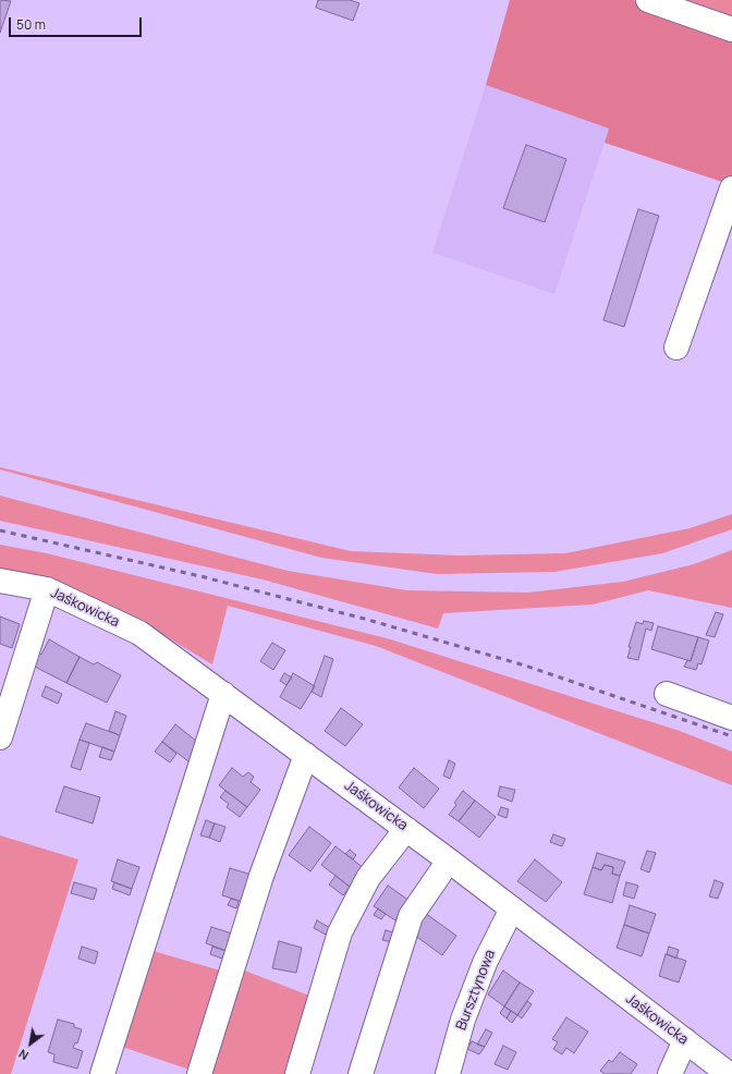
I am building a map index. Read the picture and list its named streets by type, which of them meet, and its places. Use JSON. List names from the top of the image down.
{
  "streets": {
    "street": ["Jaśkowicka", "Bursztynowa"]
  },
  "crossings": [
    ["Jaśkowicka", "Bursztynowa"]
  ],
  "scale_bar": "50 m",
  "north": "bottom left"
}
